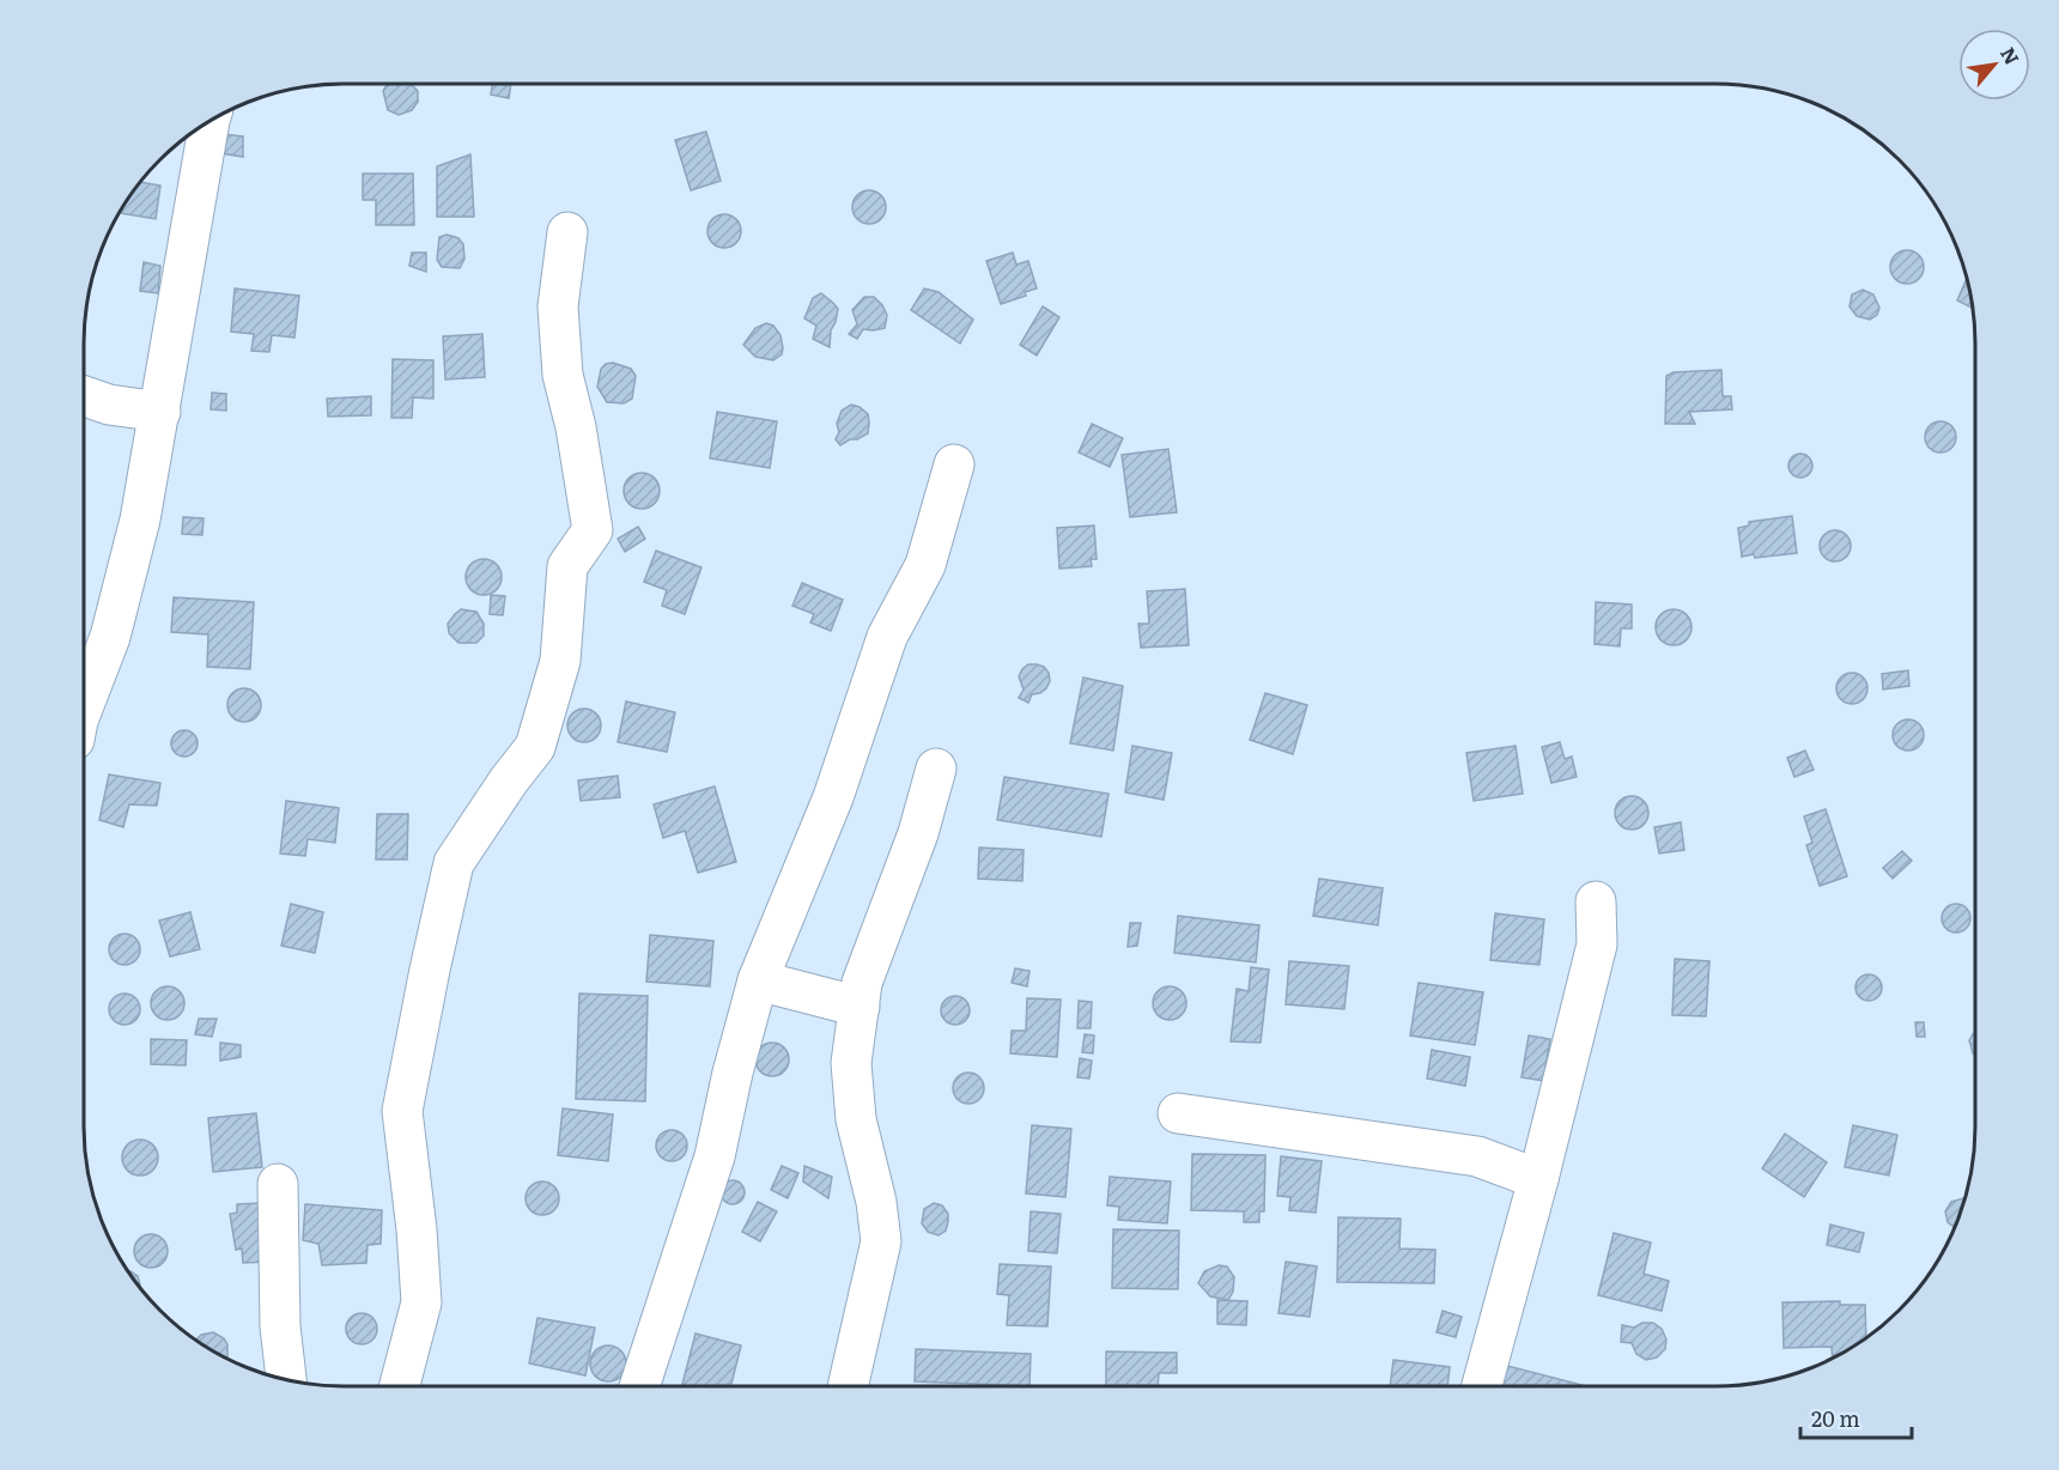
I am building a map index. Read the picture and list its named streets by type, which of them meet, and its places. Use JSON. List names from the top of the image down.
{
  "scale_bar": "20 m",
  "north": "top right"
}
